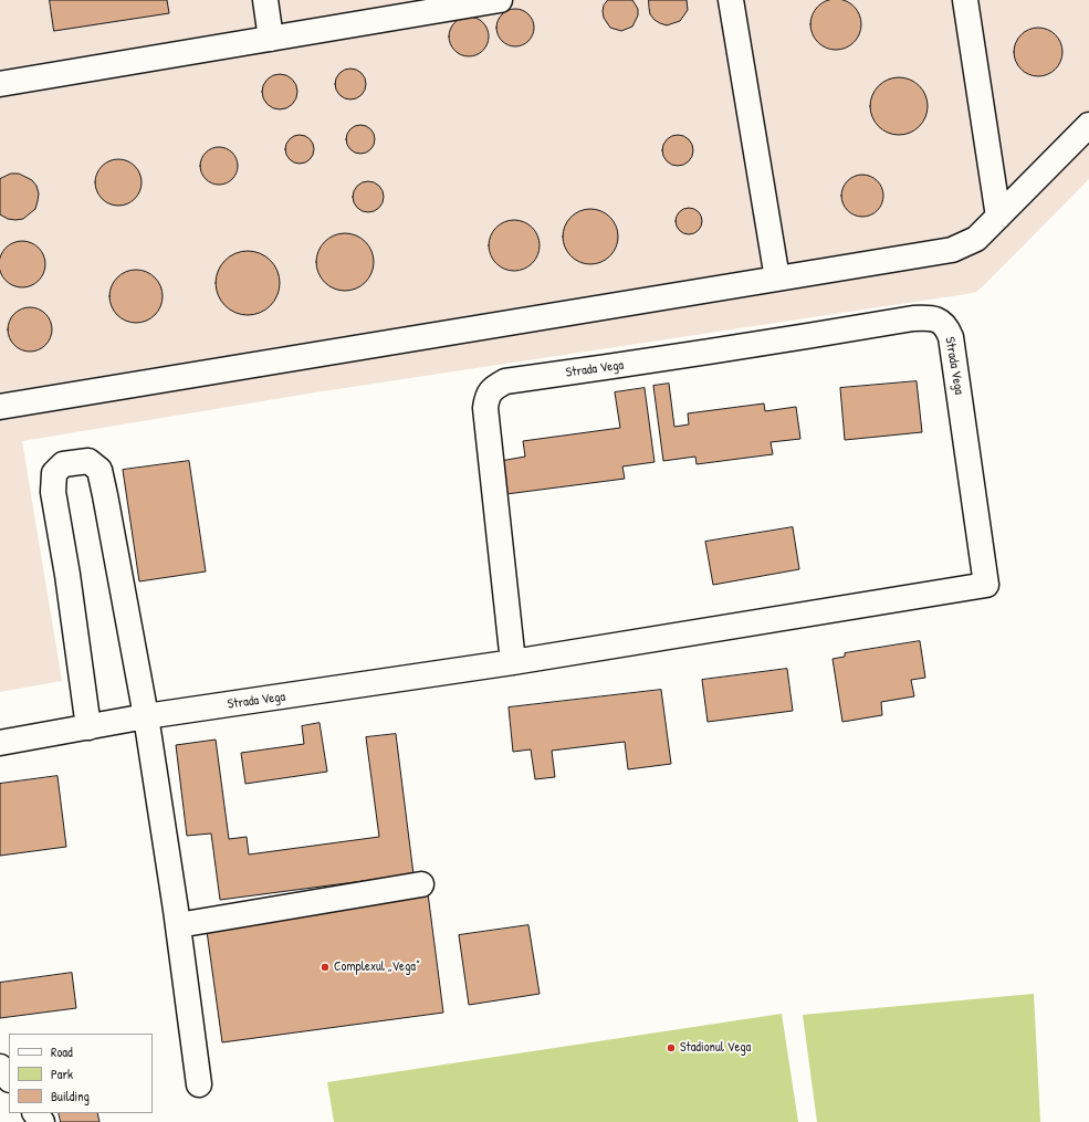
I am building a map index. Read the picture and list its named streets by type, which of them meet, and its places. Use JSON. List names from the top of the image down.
{
  "streets": {
    "street": ["Strada Vega"]
  },
  "places": ["Complexul „Vega”", "Stadionul Vega"],
  "legend": ["Road", "Park", "Building"]
}
